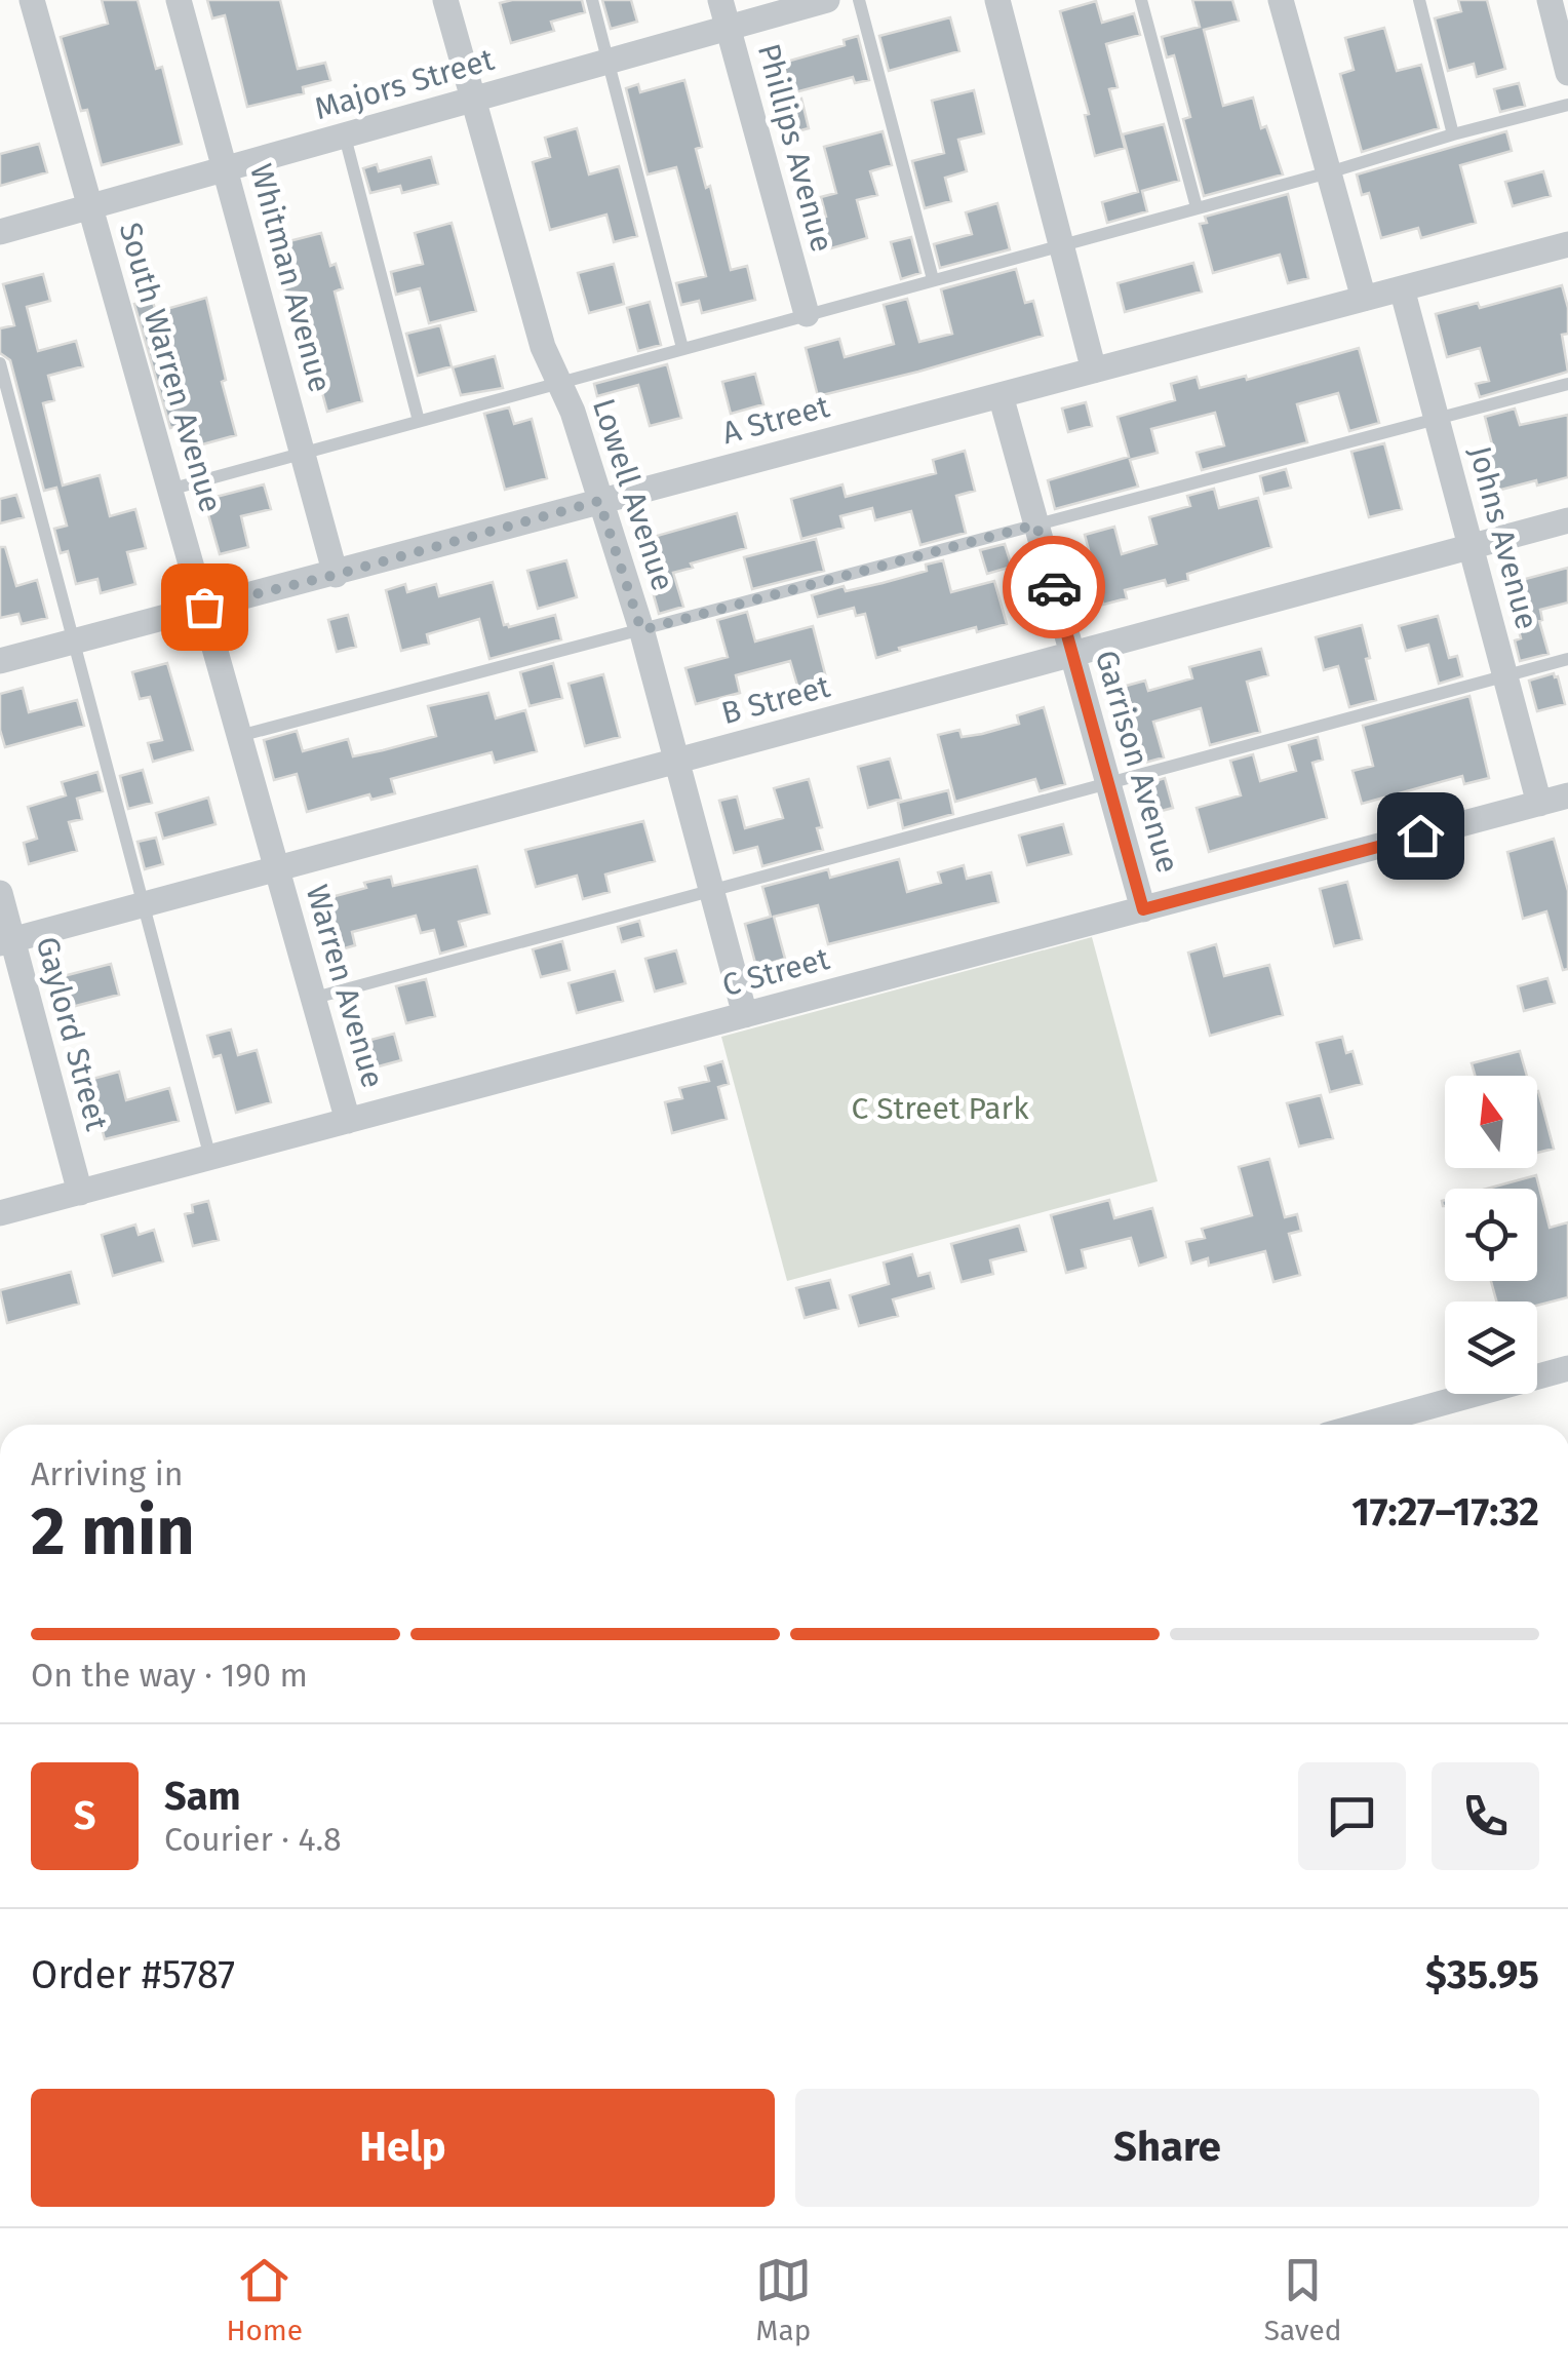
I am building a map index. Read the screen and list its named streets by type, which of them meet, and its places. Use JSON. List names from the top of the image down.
{
  "streets": {
    "street": [
      "Majors Street",
      "Phillips Avenue",
      "Whitman Avenue",
      "South Warren Avenue",
      "A Street",
      "Lowell Avenue",
      "Johns Avenue",
      "B Street",
      "Garrison Avenue",
      "C Street",
      "Warren Avenue",
      "Gaylord Street"
    ]
  },
  "crossings": [
    ["Majors Street", "Phillips Avenue"],
    ["Majors Street", "Whitman Avenue"],
    ["Majors Street", "South Warren Avenue"],
    ["Majors Street", "Lowell Avenue"],
    ["Whitman Avenue", "A Street"],
    ["South Warren Avenue", "A Street"],
    ["South Warren Avenue", "B Street"],
    ["South Warren Avenue", "Warren Avenue"],
    ["A Street", "Lowell Avenue"],
    ["A Street", "Johns Avenue"],
    ["A Street", "Garrison Avenue"],
    ["Lowell Avenue", "B Street"],
    ["Lowell Avenue", "C Street"],
    ["Johns Avenue", "B Street"],
    ["Johns Avenue", "C Street"],
    ["B Street", "Garrison Avenue"],
    ["B Street", "Warren Avenue"],
    ["B Street", "Gaylord Street"],
    ["Garrison Avenue", "C Street"],
    ["C Street", "Warren Avenue"],
    ["C Street", "Gaylord Street"]
  ],
  "parks": ["C Street Park"],
  "north": "top",
  "page": {
    "heading": ["2 min", "Arriving in", "17:27–17:32"],
    "panel": [
      "Sam",
      "Courier · 4.8",
      "Order #5787",
      "$35.95"
    ],
    "bar": "On the way · 190 m",
    "round": "S",
    "buttons": ["Help", "Share"],
    "tabs": ["Home", "Map", "Saved"]
  }
}
